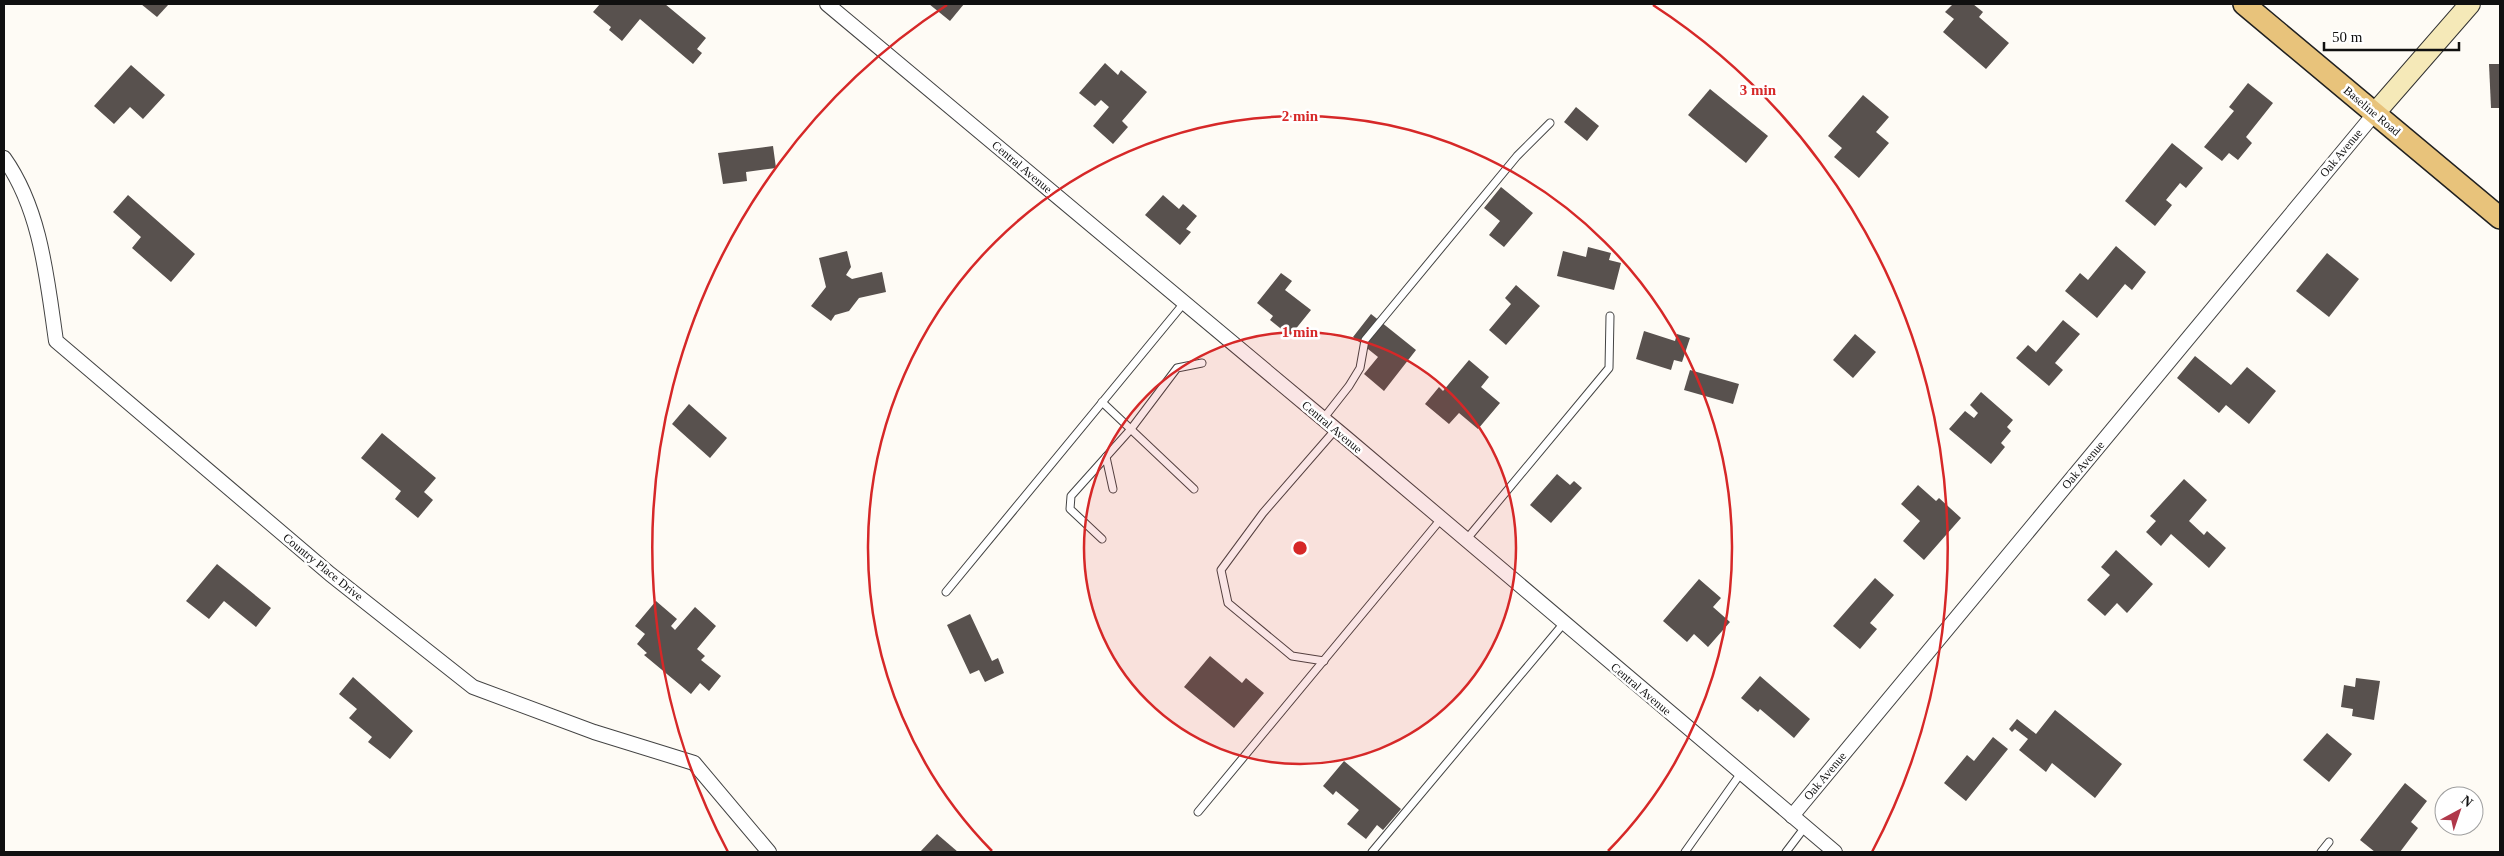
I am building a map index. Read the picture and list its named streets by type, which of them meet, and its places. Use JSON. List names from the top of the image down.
{
  "streets": {
    "main road": ["Baseline Road"],
    "street": ["Oak Avenue", "Central Avenue", "Country Place Drive"]
  },
  "crossings": [
    ["Baseline Road", "Oak Avenue"],
    ["Oak Avenue", "Central Avenue"]
  ],
  "scale_bar": "50 m",
  "north": "top right",
  "rings": ["3 min", "2 min", "1 min"]
}
